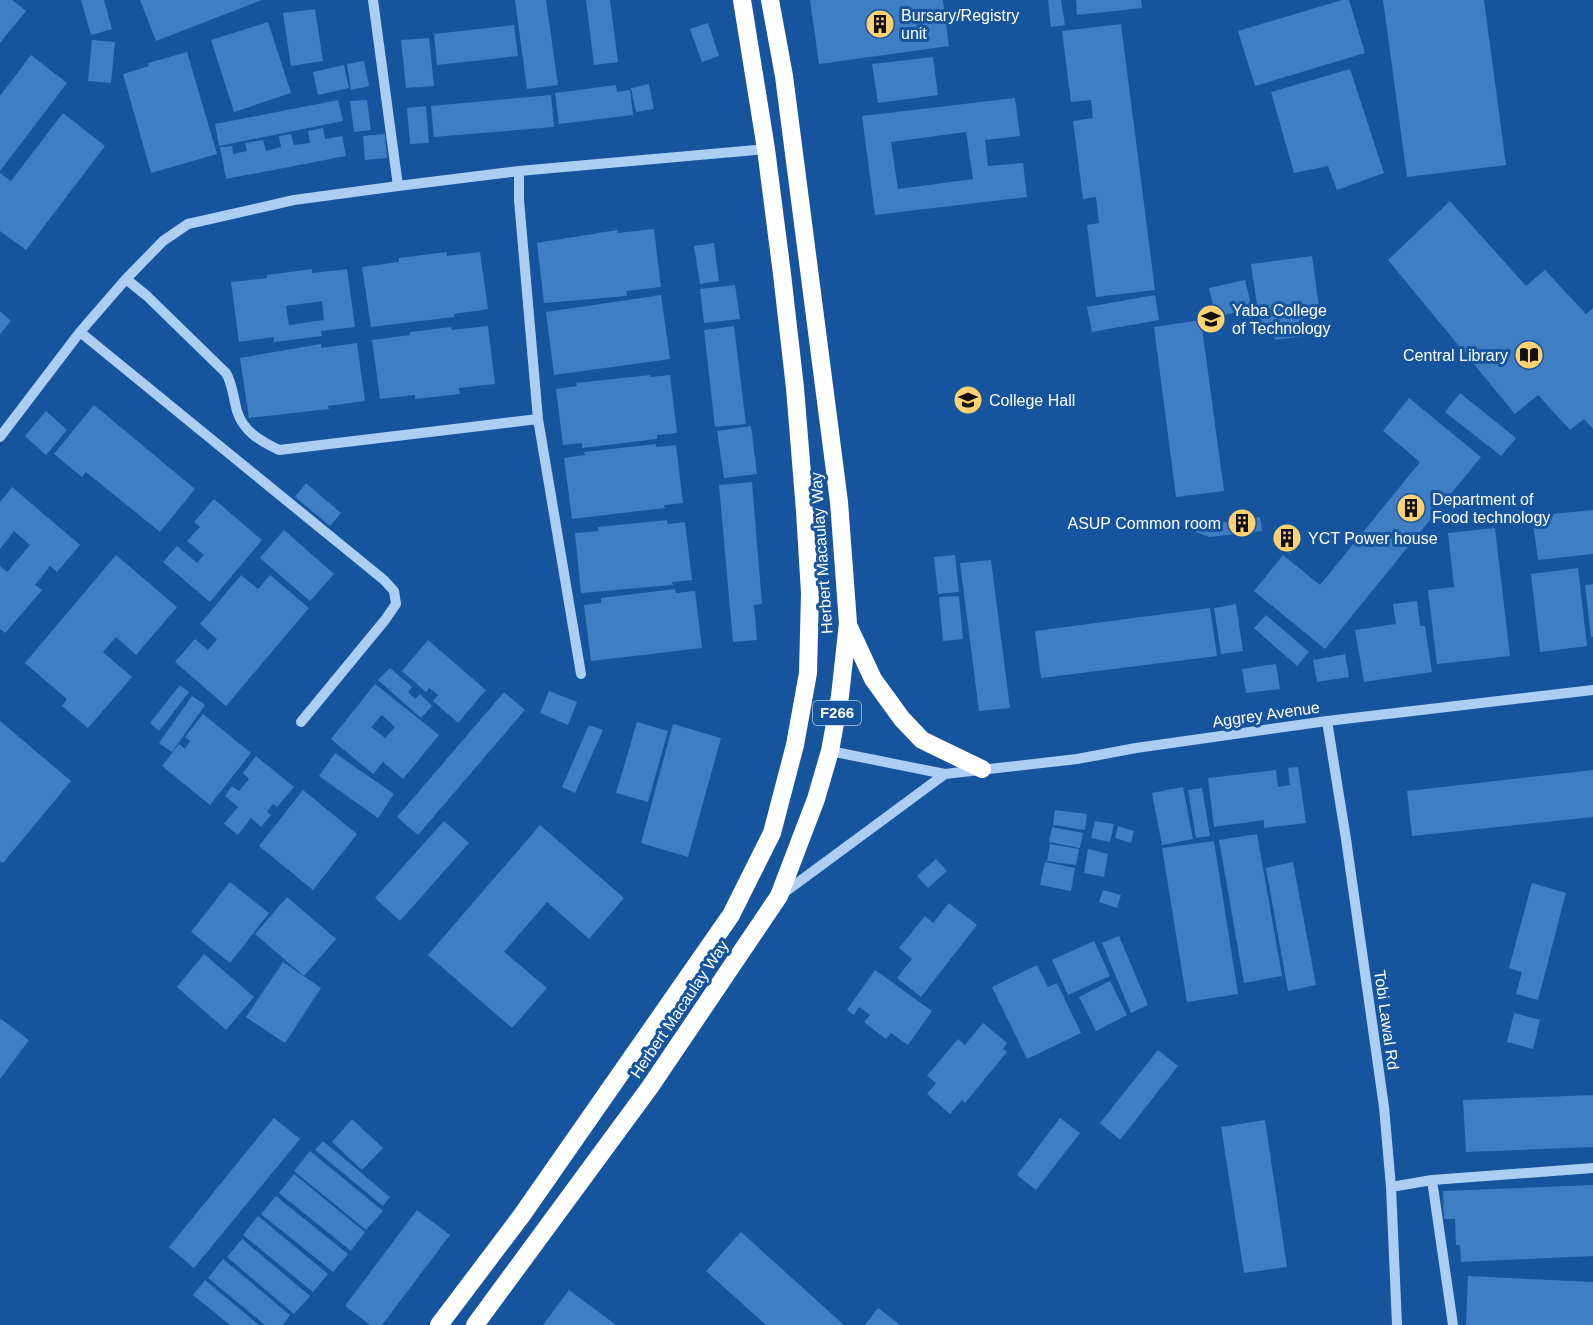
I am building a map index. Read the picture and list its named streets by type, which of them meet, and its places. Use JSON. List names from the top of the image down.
{
  "streets": {
    "highway": ["Herbert Macaulay Way", "F266"],
    "street": ["Aggrey Avenue", "Tobi Lawal Rd"]
  },
  "crossings": [
    ["Aggrey Avenue", "Tobi Lawal Rd"]
  ],
  "places": {
    "building": [
      "Bursary/Registry unit",
      "Department of Food technology",
      "ASUP Common room",
      "YCT Power house"
    ],
    "school or university": ["Yaba College of Technology", "College Hall"],
    "library": ["Central Library"]
  }
}
